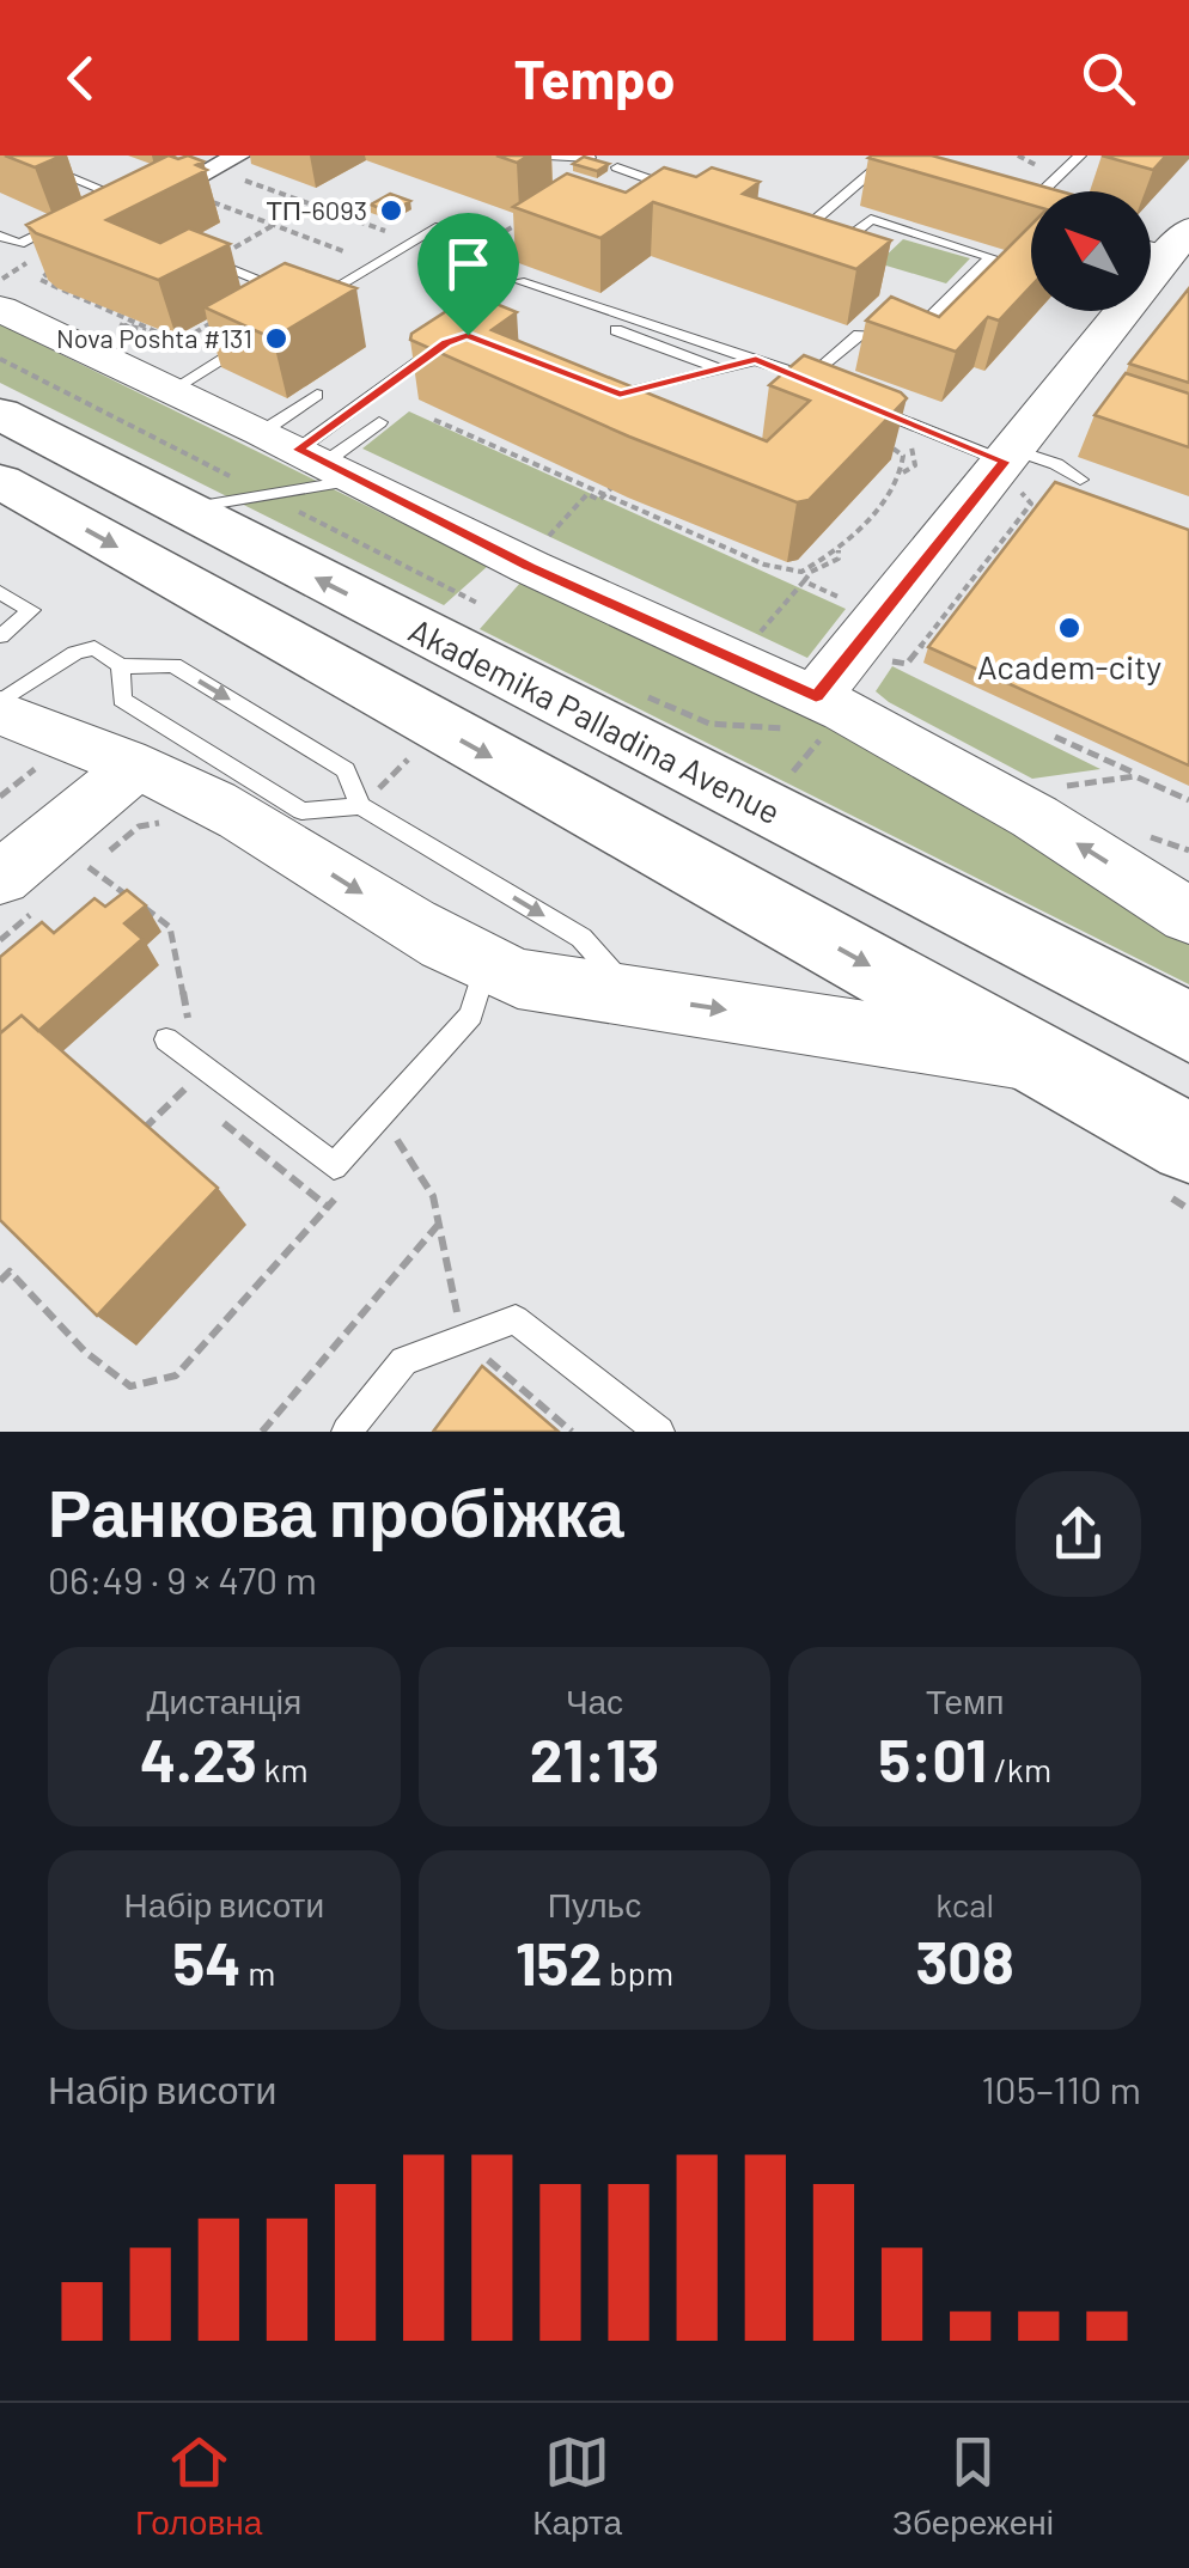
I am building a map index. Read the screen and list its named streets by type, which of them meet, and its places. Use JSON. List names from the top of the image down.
{
  "streets": {
    "highway": ["Akademika Palladina Avenue"]
  },
  "places": ["ТП-6093", "Nova Poshta #131", "Academ-city"],
  "north": "top left",
  "page": {
    "header": "Tempo",
    "heading": ["Ранкова пробіжка", "06:49 · 9 × 470 m"],
    "stats": [
      ["Дистанція", "4.23 km"],
      ["Час", "21:13"],
      ["Темп", "5:01 /km"],
      ["Набір висоти", "54 m"],
      ["Пульс", "152 bpm"],
      ["kcal", "308"]
    ],
    "chart": ["Набір висоти", "105–110 m"],
    "tabs": ["Головна", "Карта", "Збережені"]
  }
}
